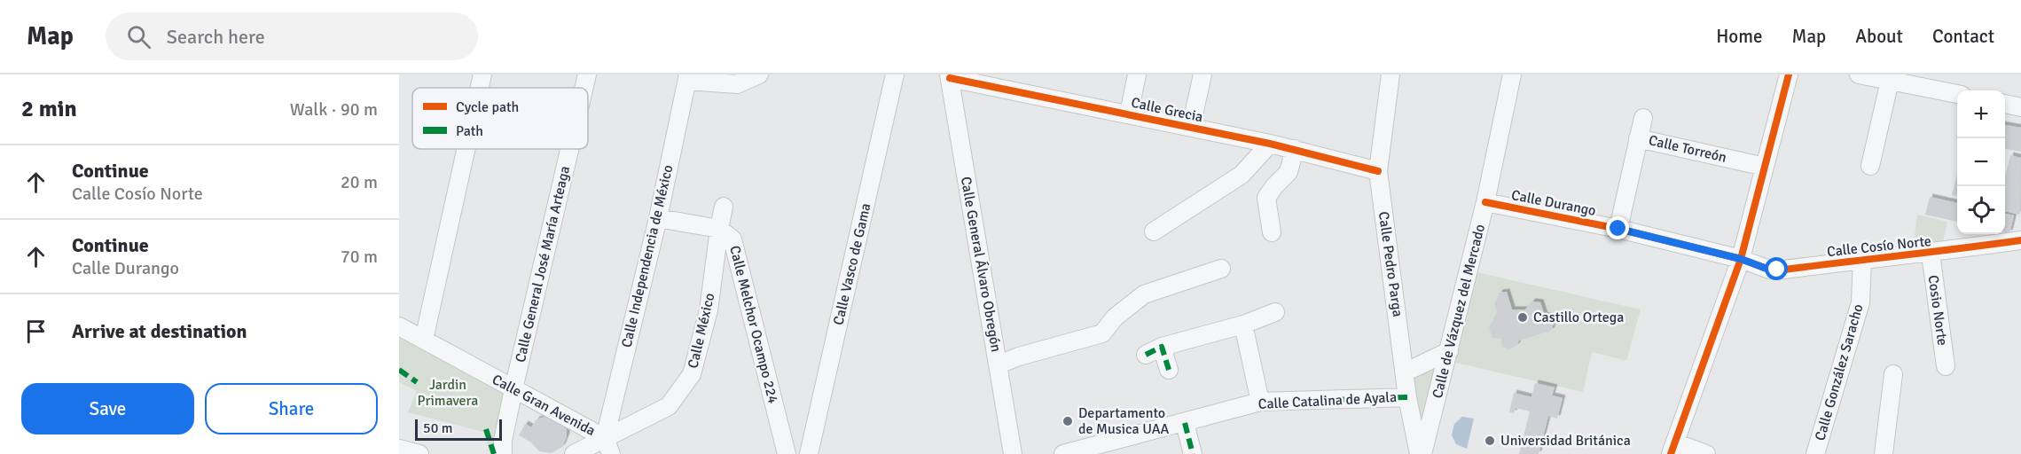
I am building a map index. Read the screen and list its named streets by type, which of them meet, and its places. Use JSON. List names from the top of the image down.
{
  "streets": {
    "street": [
      "Calle Grecia",
      "Calle Torreón",
      "Calle Durango",
      "Calle Cosío Norte",
      "Calle Independencia de México",
      "Calle General José María Arteaga",
      "Calle Vasco de Gama",
      "Calle General Álvaro Obregón",
      "Calle Pedro Parga",
      "Cosio Norte",
      "Calle de Vázquez del Mercado",
      "Calle Melchor Ocampo 224",
      "Calle México",
      "Calle González Saracho",
      "Calle Catalina de Ayala",
      "Calle Gran Avenida"
    ]
  },
  "crossings": [
    ["Calle Grecia", "Calle General Álvaro Obregón"],
    ["Calle Grecia", "Calle Pedro Parga"],
    ["Calle Torreón", "Calle Durango"],
    ["Calle Durango", "Calle Cosío Norte"],
    ["Calle Durango", "Calle de Vázquez del Mercado"],
    ["Calle Cosío Norte", "Cosio Norte"],
    ["Calle Cosío Norte", "Calle González Saracho"],
    ["Calle Independencia de México", "Calle Melchor Ocampo 224"],
    ["Calle Independencia de México", "Calle México"],
    ["Calle Independencia de México", "Calle Gran Avenida"],
    ["Calle General José María Arteaga", "Calle Gran Avenida"],
    ["Calle Pedro Parga", "Calle de Vázquez del Mercado"],
    ["Calle Pedro Parga", "Calle Catalina de Ayala"],
    ["Calle Melchor Ocampo 224", "Calle México"],
    ["Calle México", "Calle Gran Avenida"]
  ],
  "parks": ["Jardin Primavera"],
  "places": ["Castillo Ortega", "Departamento de Musica UAA", "Universidad Británica"],
  "legend": ["Cycle path", "Path"],
  "scale_bar": "50 m",
  "page": {
    "header": "Map",
    "search": "Search here",
    "nav": [
      "Home",
      "Map",
      "About",
      "Contact"
    ],
    "heading": ["2 min", "Walk · 90 m"],
    "map_buttons": ["+", "−"],
    "list": [
      ["Continue", "Calle Cosío Norte", "20 m"],
      ["Continue", "Calle Durango", "70 m"],
      "Arrive at destination"
    ],
    "buttons": ["Save", "Share"],
    "scale": "50 m"
  }
}
